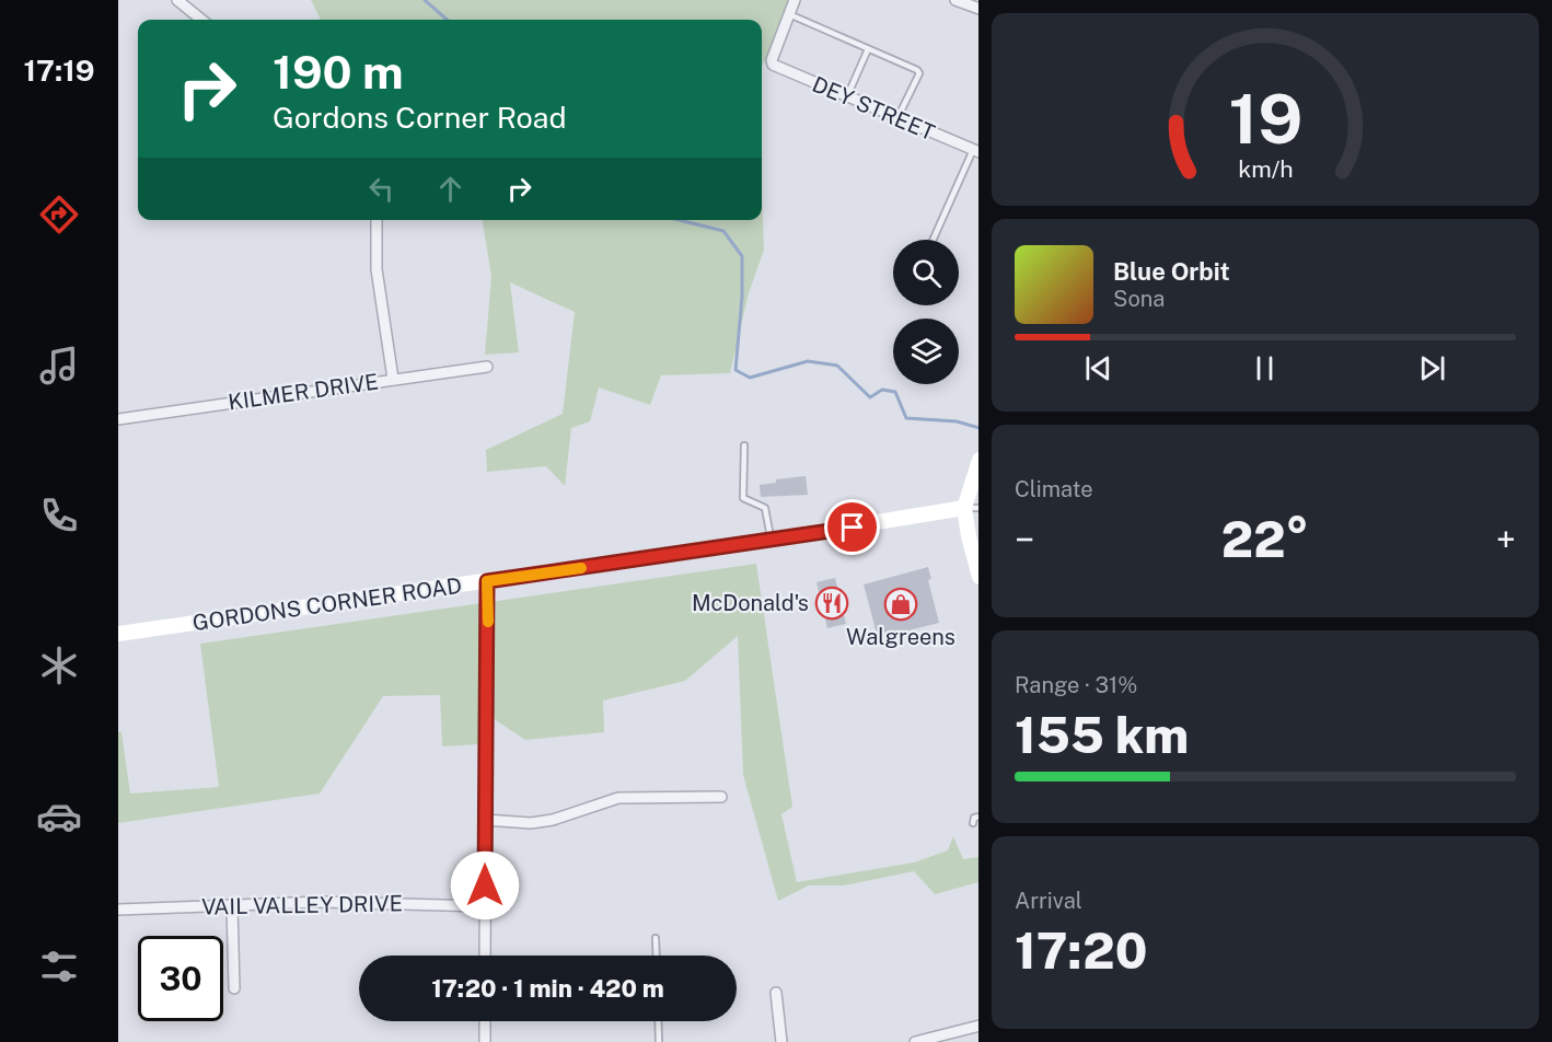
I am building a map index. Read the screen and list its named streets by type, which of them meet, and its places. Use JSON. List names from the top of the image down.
{
  "streets": {
    "street": [
      "DEY STREET",
      "KILMER DRIVE",
      "GORDONS CORNER ROAD",
      "VAIL VALLEY DRIVE"
    ]
  },
  "places": {
    "restaurant": ["McDonald's"],
    "shop": ["Walgreens"]
  },
  "page": {
    "tabs": "17:19",
    "turn": ["190 m", "Gordons Corner Road"],
    "song": ["Blue Orbit", "Sona"],
    "tile": [
      "Climate",
      ["Range · 31%", "155 km"],
      ["Arrival", "17:20"]
    ],
    "heat": ["−", "22°", "+"],
    "limit": "30",
    "trip": "17:20 · 1 min · 420 m",
    "gauge": ["19", "km/h"]
  }
}
